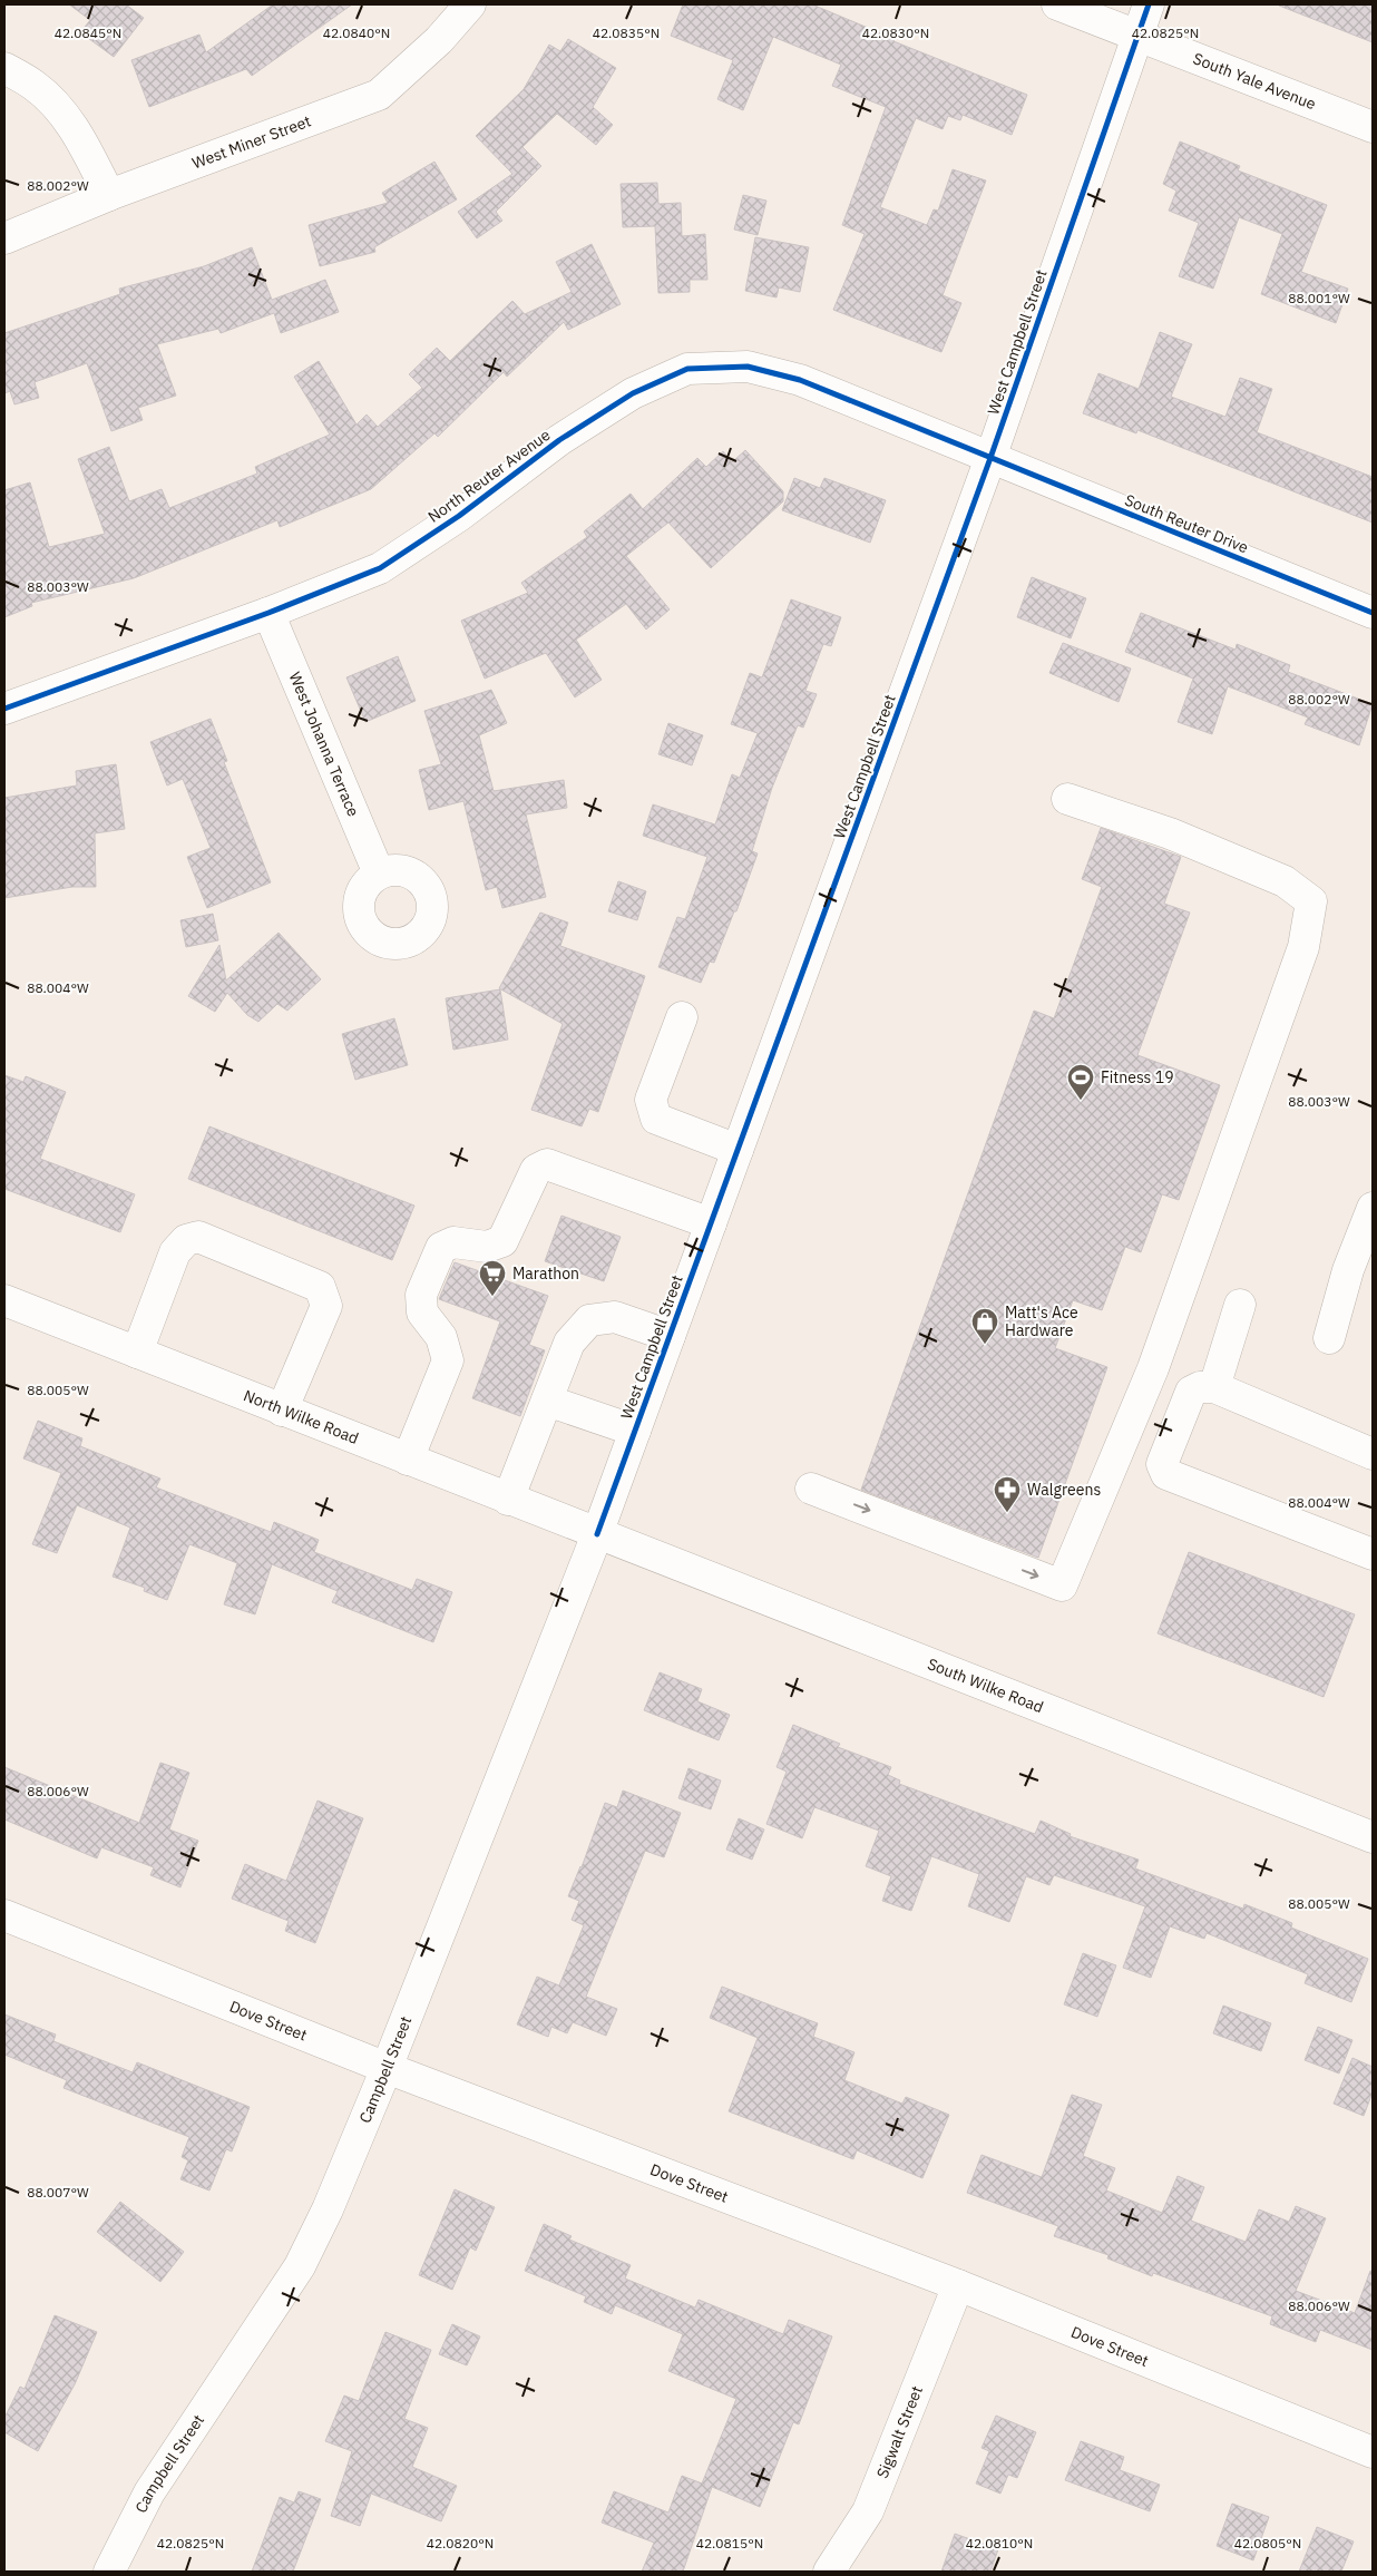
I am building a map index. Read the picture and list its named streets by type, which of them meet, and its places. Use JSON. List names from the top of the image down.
{
  "streets": {
    "street": [
      "South Yale Avenue",
      "West Miner Street",
      "West Campbell Street",
      "North Reuter Avenue",
      "South Reuter Drive",
      "West Johanna Terrace",
      "North Wilke Road",
      "South Wilke Road",
      "Dove Street",
      "Campbell Street",
      "Sigwalt Street"
    ]
  },
  "crossings": [
    ["South Yale Avenue", "West Campbell Street"],
    ["West Campbell Street", "North Reuter Avenue"],
    ["West Campbell Street", "South Reuter Drive"],
    ["West Campbell Street", "North Wilke Road"],
    ["West Campbell Street", "South Wilke Road"],
    ["West Campbell Street", "Campbell Street"],
    ["North Reuter Avenue", "South Reuter Drive"],
    ["North Reuter Avenue", "West Johanna Terrace"],
    ["North Wilke Road", "South Wilke Road"],
    ["North Wilke Road", "Campbell Street"],
    ["South Wilke Road", "Campbell Street"],
    ["Dove Street", "Campbell Street"],
    ["Dove Street", "Sigwalt Street"]
  ],
  "places": {
    "sports": ["Fitness 19"],
    "supermarket": ["Marathon"],
    "shop": ["Matt's Ace Hardware"],
    "pharmacy": ["Walgreens"]
  },
  "coordinates": [
    "42.0845°N",
    "42.0840°N",
    "42.0835°N",
    "42.0830°N",
    "42.0825°N",
    "88.002°W",
    "88.001°W",
    "88.003°W",
    "88.004°W",
    "88.005°W",
    "88.006°W",
    "88.007°W",
    "42.0820°N",
    "42.0815°N",
    "42.0810°N",
    "42.0805°N"
  ]
}
